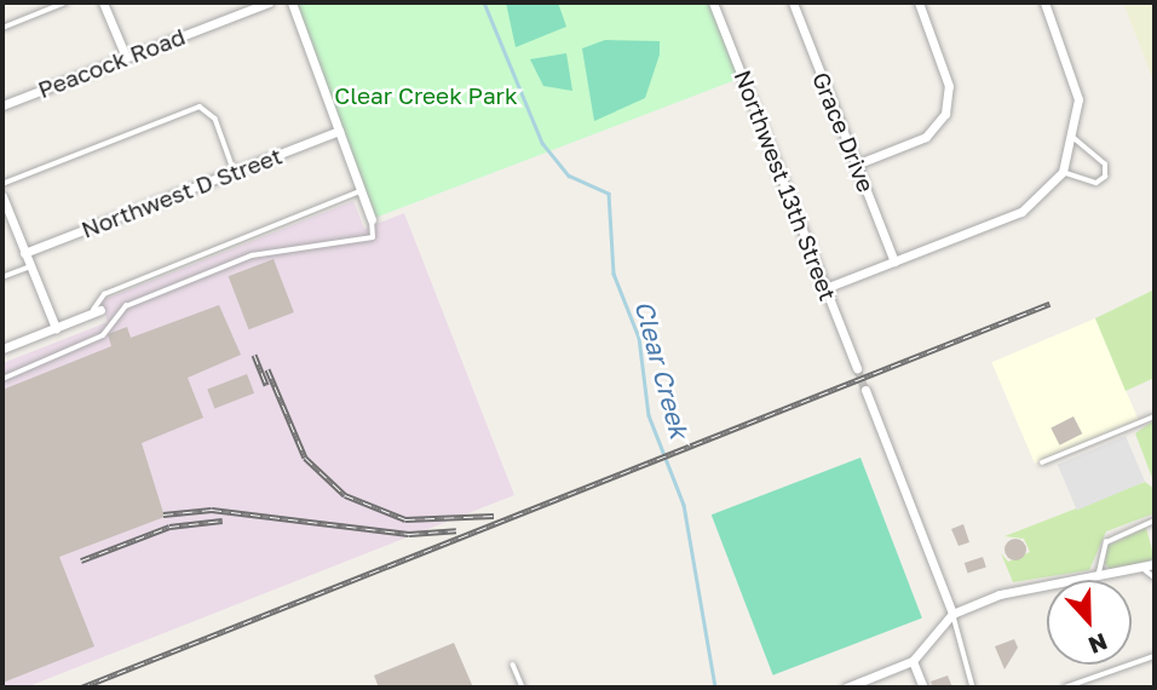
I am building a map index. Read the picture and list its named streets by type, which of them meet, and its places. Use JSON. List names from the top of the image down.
{
  "streets": {
    "street": [
      "Peacock Road",
      "Grace Drive",
      "Northwest 13th Street",
      "Northwest D Street"
    ]
  },
  "water": ["Clear Creek"],
  "parks": ["Clear Creek Park"],
  "north": "bottom"
}
